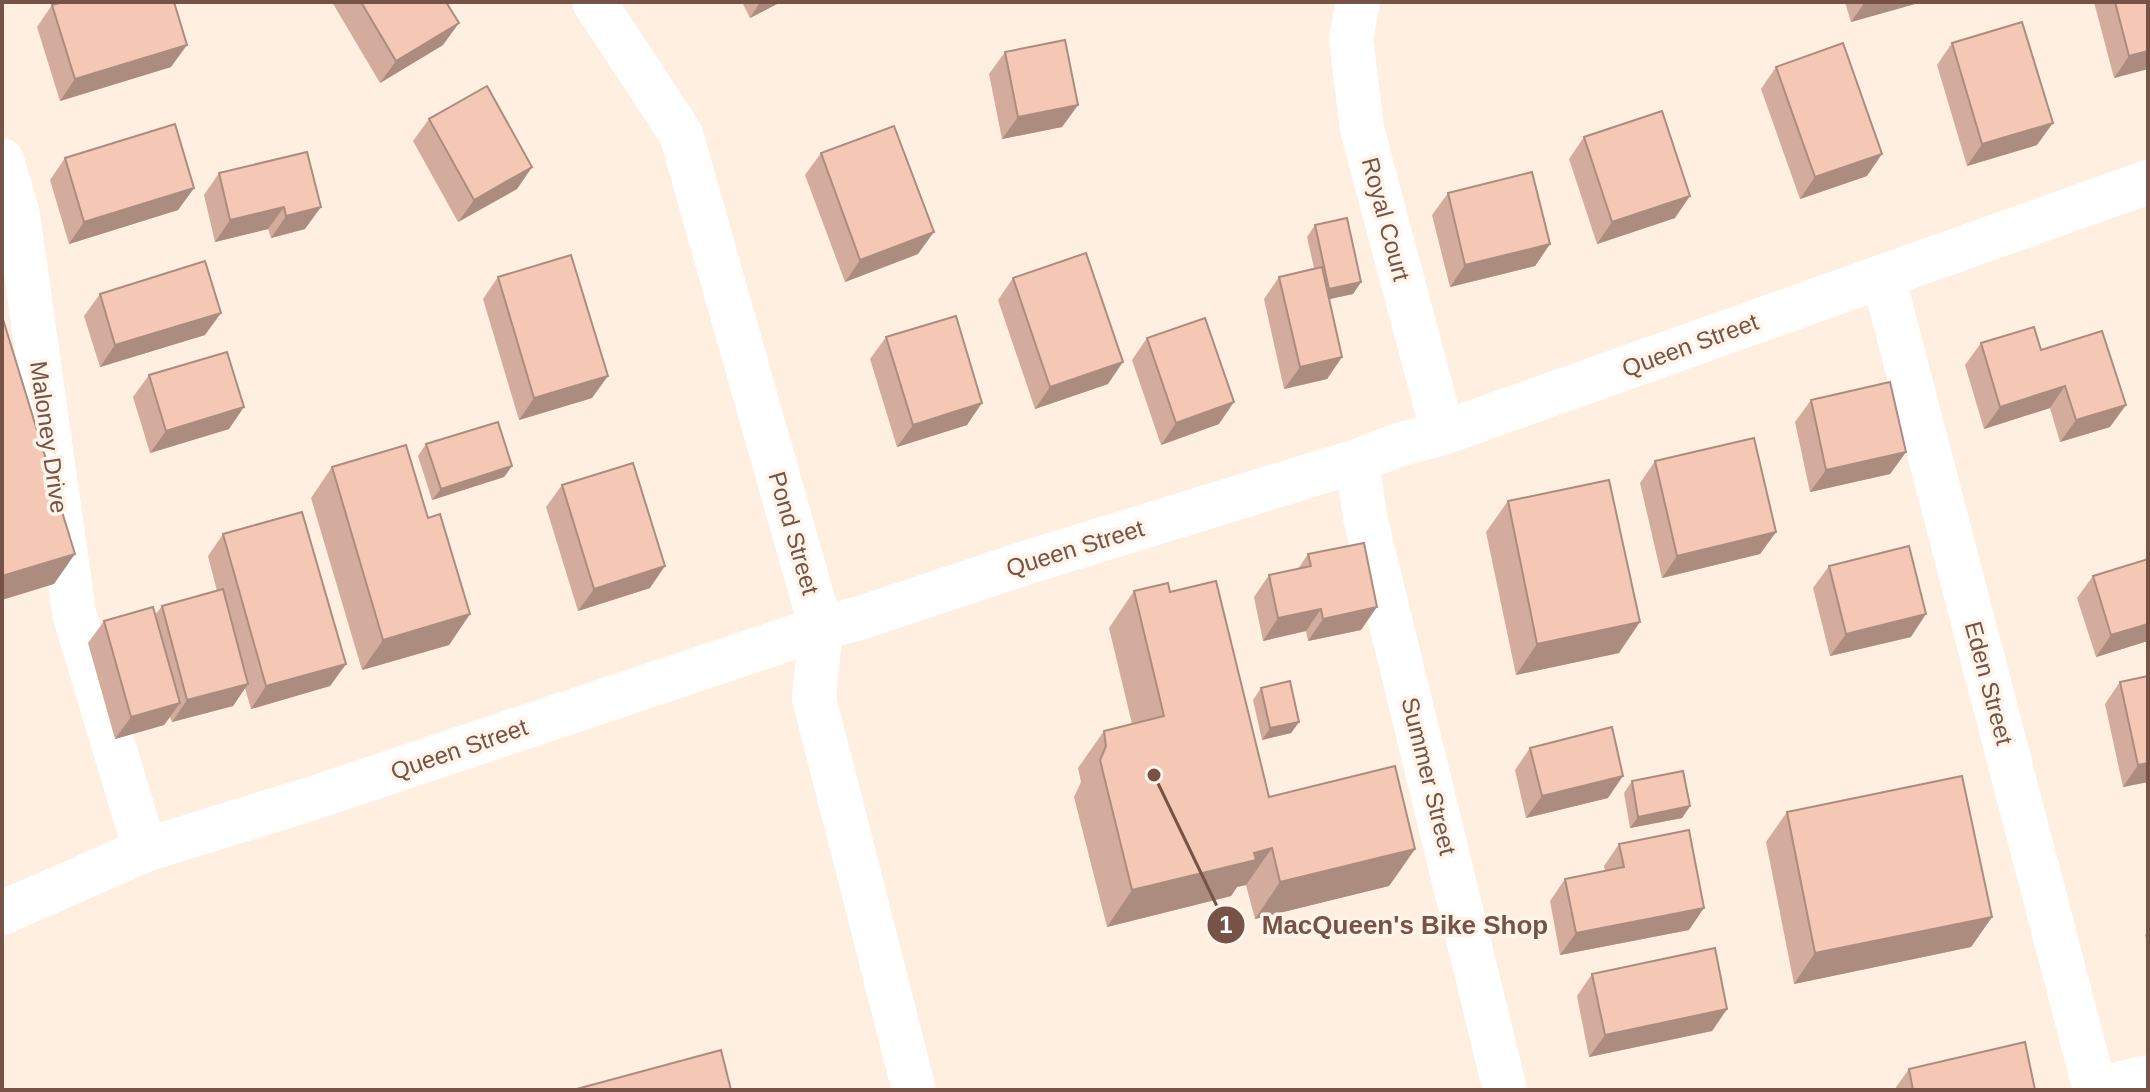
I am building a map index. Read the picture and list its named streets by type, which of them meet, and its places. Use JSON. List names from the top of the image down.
{
  "streets": {
    "street": [
      "Royal Court",
      "Queen Street",
      "Maloney Drive",
      "Pond Street",
      "Eden Street",
      "Summer Street"
    ]
  },
  "crossings": [
    ["Royal Court", "Queen Street"],
    ["Queen Street", "Maloney Drive"],
    ["Queen Street", "Pond Street"],
    ["Queen Street", "Eden Street"],
    ["Queen Street", "Summer Street"]
  ],
  "places": ["MacQueen's Bike Shop"]
}
